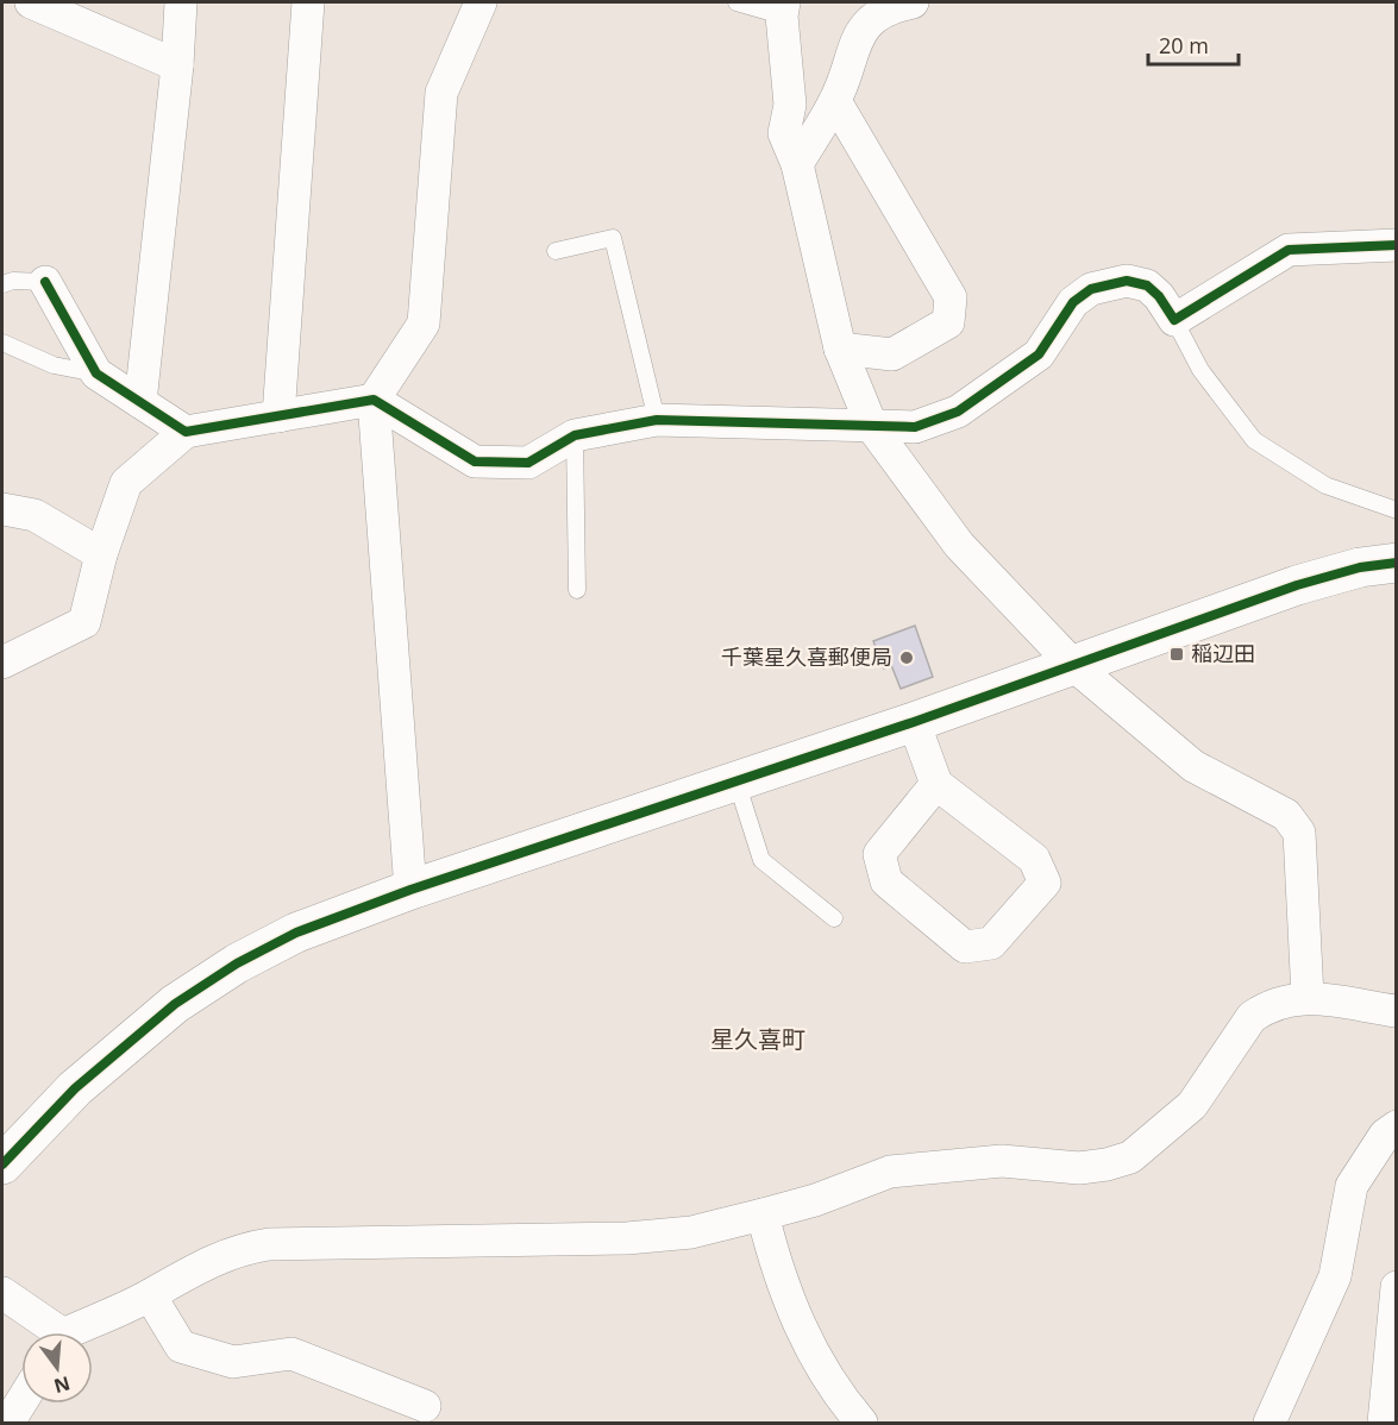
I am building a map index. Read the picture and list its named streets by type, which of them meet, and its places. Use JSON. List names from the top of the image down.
{
  "districts": ["星久喜町"],
  "places": {
    "transit": ["稲辺田"],
    "other": ["千葉星久喜郵便局"]
  },
  "scale_bar": "20 m",
  "north": "bottom"
}
